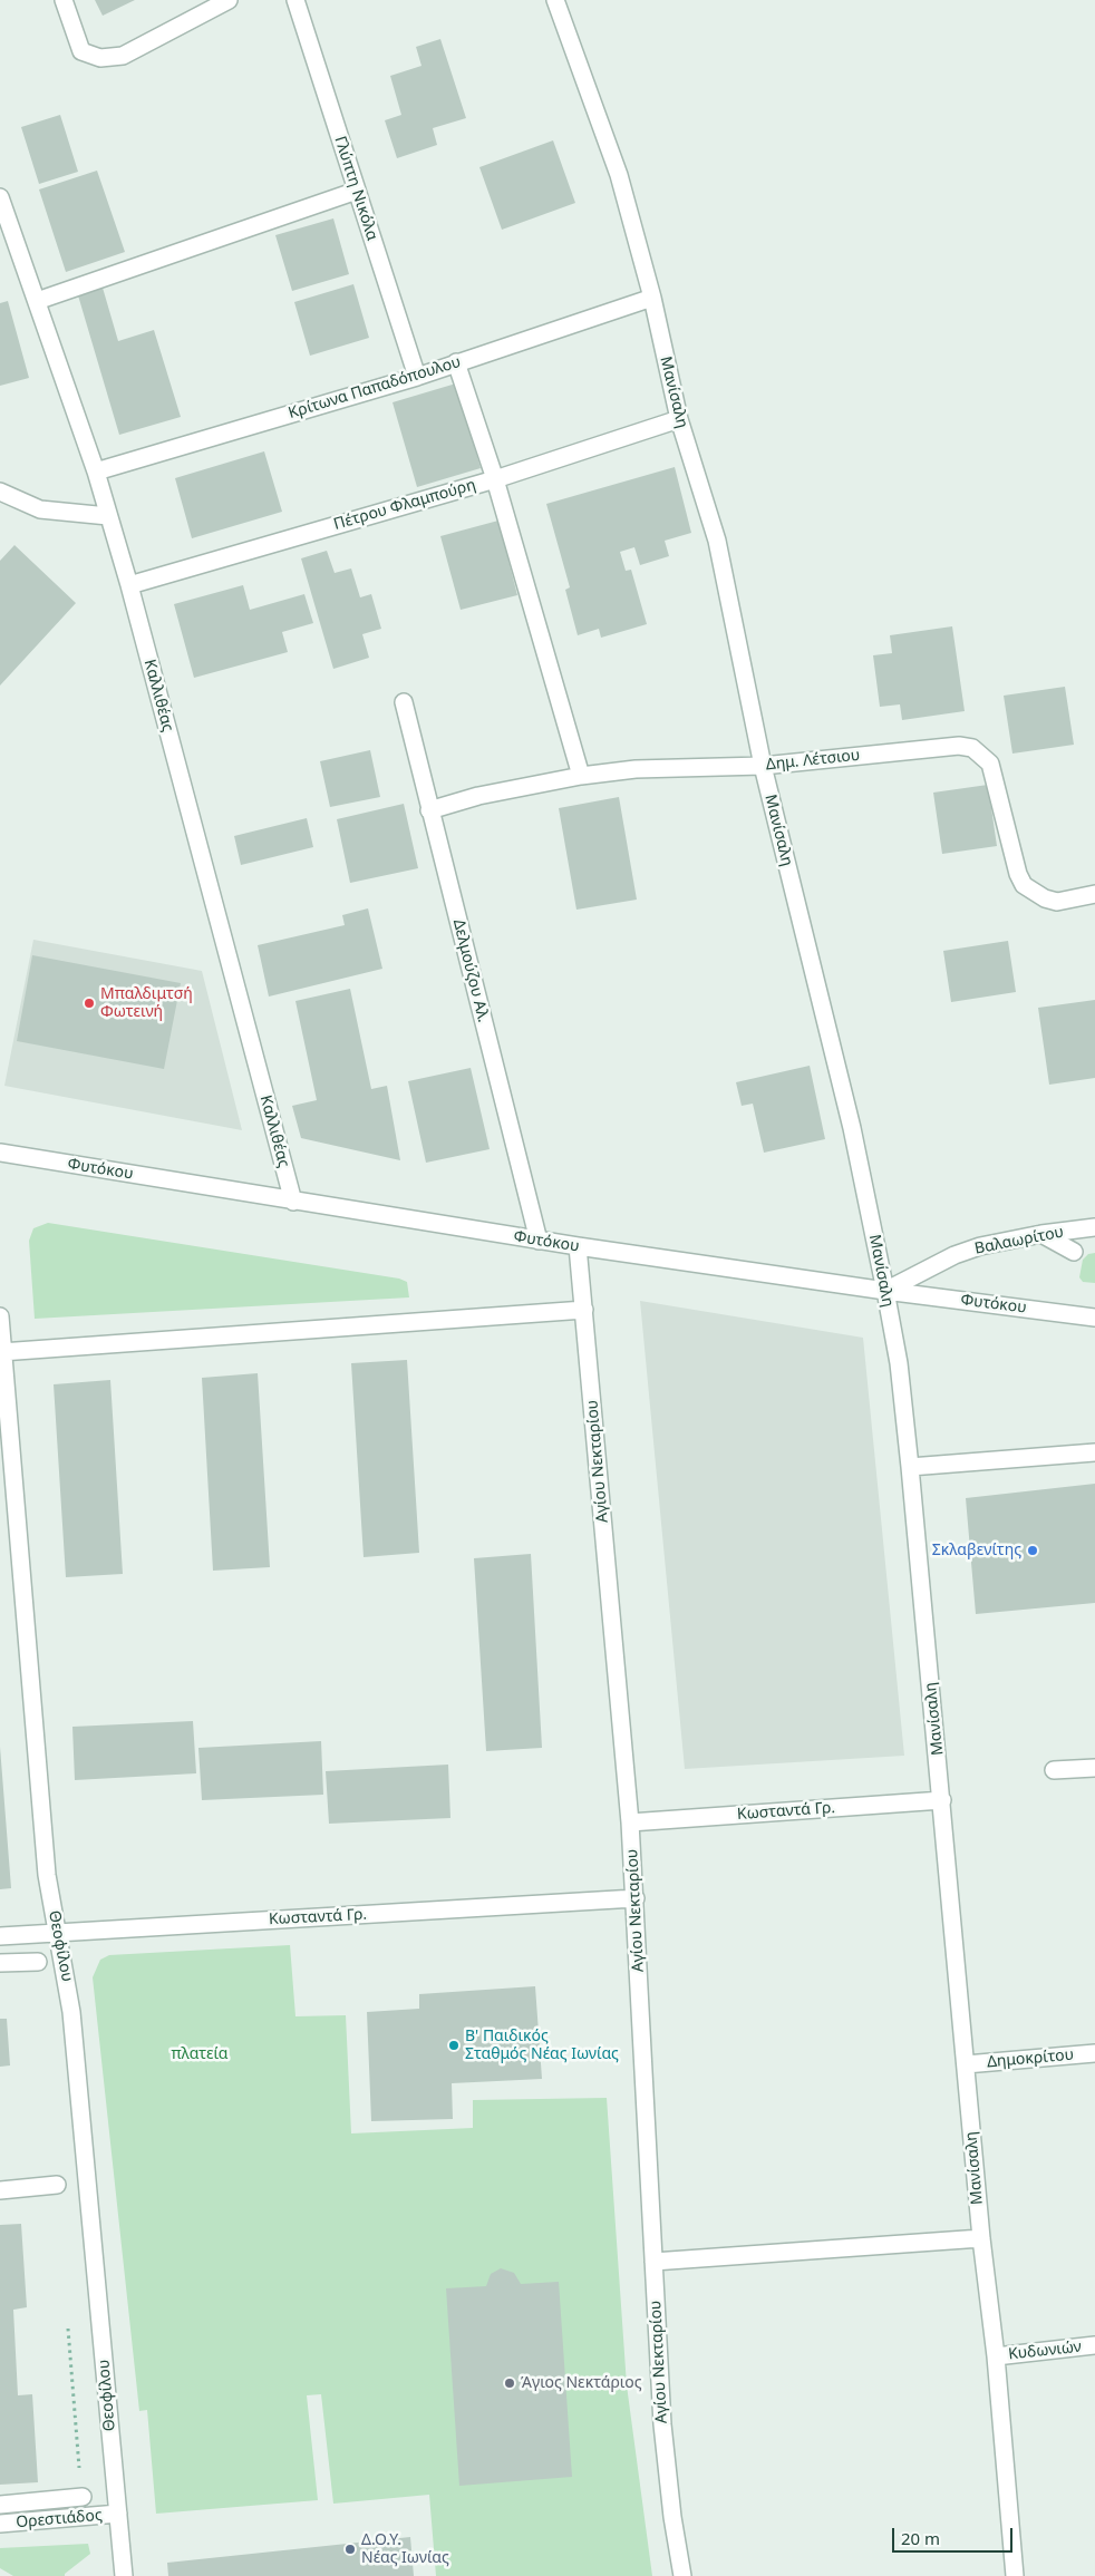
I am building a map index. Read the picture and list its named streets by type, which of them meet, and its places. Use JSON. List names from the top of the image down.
{
  "streets": {
    "street": [
      "Γλύπτη Νικόλα",
      "Κρίτωνα Παπαδόπουλου",
      "Μανίσαλη",
      "Πέτρου Φλαμπούρη",
      "Καλλιθέας",
      "Δημ. Λέτσιου",
      "Δελμούζου Αλ.",
      "Φυτόκου",
      "Βαλαωρίτου",
      "Αγίου Νεκταρίου",
      "Κωσταντά Γρ.",
      "Θεοφίλου",
      "Δημοκρίτου",
      "Κυδωνιών",
      "Ορεστιάδος"
    ]
  },
  "crossings": [
    ["Γλύπτη Νικόλα", "Κρίτωνα Παπαδόπουλου"],
    ["Κρίτωνα Παπαδόπουλου", "Μανίσαλη"],
    ["Κρίτωνα Παπαδόπουλου", "Καλλιθέας"],
    ["Μανίσαλη", "Πέτρου Φλαμπούρη"],
    ["Μανίσαλη", "Δημ. Λέτσιου"],
    ["Μανίσαλη", "Φυτόκου"],
    ["Μανίσαλη", "Βαλαωρίτου"],
    ["Μανίσαλη", "Κωσταντά Γρ."],
    ["Μανίσαλη", "Δημοκρίτου"],
    ["Μανίσαλη", "Κυδωνιών"],
    ["Πέτρου Φλαμπούρη", "Καλλιθέας"],
    ["Καλλιθέας", "Φυτόκου"],
    ["Δημ. Λέτσιου", "Δελμούζου Αλ."],
    ["Δελμούζου Αλ.", "Φυτόκου"],
    ["Φυτόκου", "Βαλαωρίτου"],
    ["Φυτόκου", "Αγίου Νεκταρίου"],
    ["Αγίου Νεκταρίου", "Κωσταντά Γρ."],
    ["Κωσταντά Γρ.", "Θεοφίλου"],
    ["Θεοφίλου", "Ορεστιάδος"]
  ],
  "parks": ["πλατεία"],
  "places": [
    "Μπαλδιμτσή Φωτεινή",
    "Σκλαβενίτης",
    "Β' Παιδικός Σταθμός Νέας Ιωνίας",
    "Άγιος Νεκτάριος",
    "Δ.Ο.Υ. Νέας Ιωνίας"
  ],
  "scale_bar": "20 m"
}
